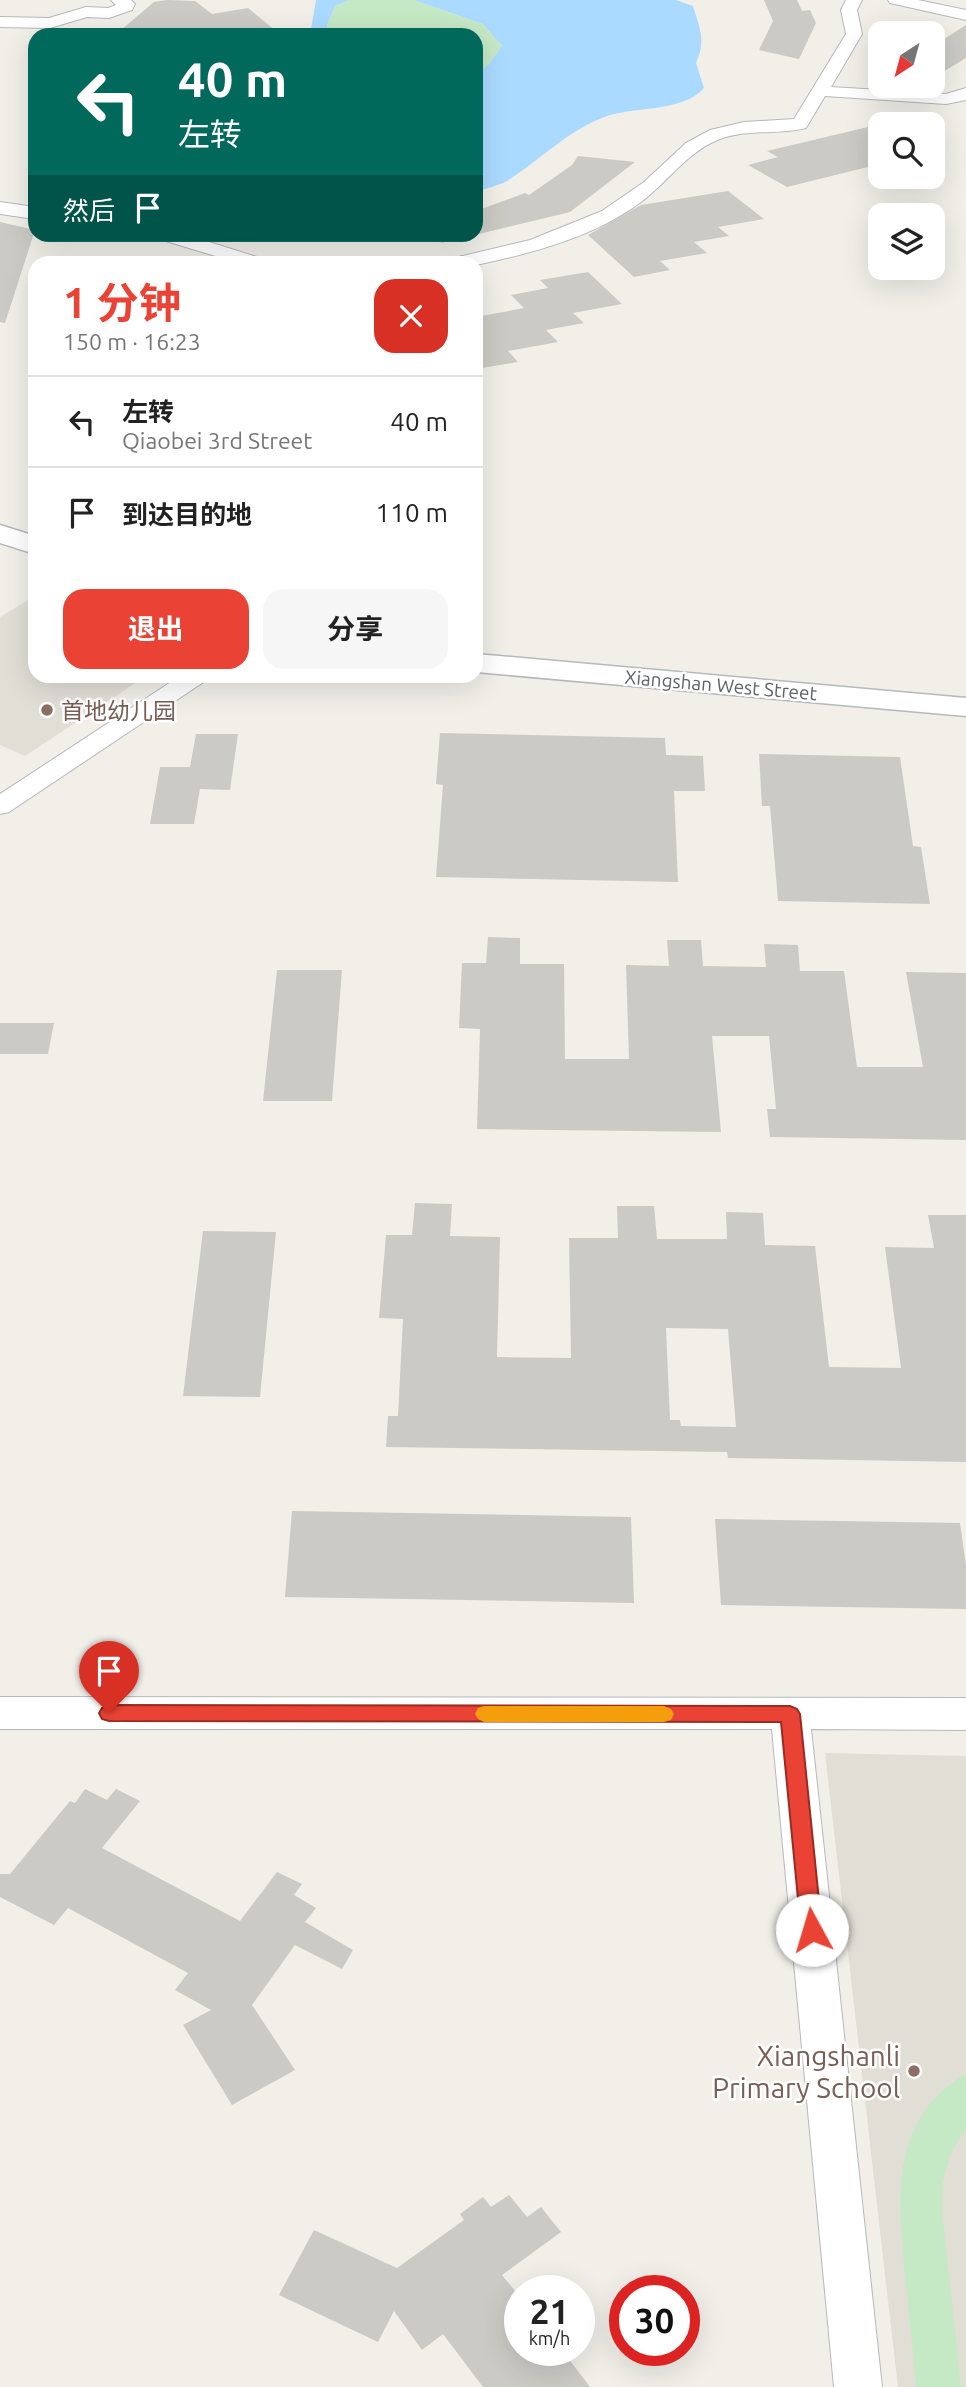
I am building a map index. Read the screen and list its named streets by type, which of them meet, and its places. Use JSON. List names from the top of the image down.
{
  "streets": {
    "street": ["Xiangshan West Street"]
  },
  "places": ["首地幼儿园", "Xiangshanli Primary School"],
  "north": "bottom left",
  "page": {
    "turn": ["40 m", "左转"],
    "then": "然后",
    "heading": ["1 分钟", "150 m · 16:23"],
    "list": [
      {
        "name": "左转",
        "note": "Qiaobei 3rd Street",
        "value": "40 m"
      },
      {
        "name": "到达目的地",
        "value": "110 m"
      }
    ],
    "buttons": ["退出", "分享"],
    "speed": "21 km/h",
    "limit": "30"
  }
}
